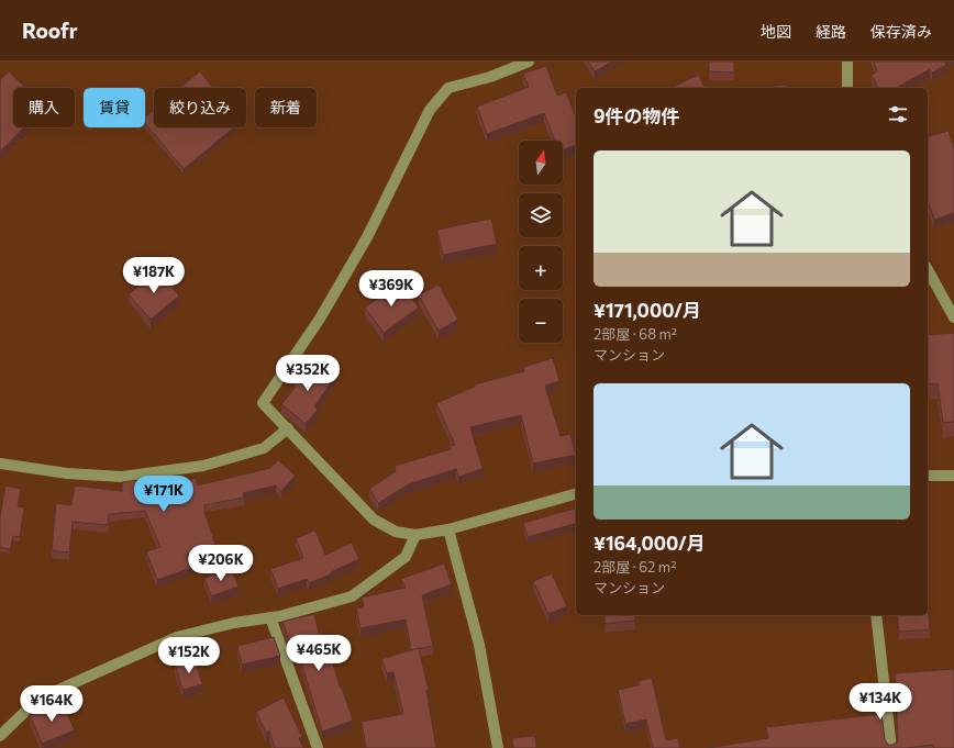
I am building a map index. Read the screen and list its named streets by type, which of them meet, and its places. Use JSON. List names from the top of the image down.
{
  "north": "top",
  "page": {
    "header": "Roofr",
    "nav": ["地図", "経路", "保存済み"],
    "chip": [
      "購入",
      "賃貸",
      "絞り込み",
      "新着"
    ],
    "heading": "9件の物件",
    "map_buttons": ["+", "−"],
    "list": [
      {
        "name": "¥171,000/月",
        "note": "2部屋 · 68 m² · マンション"
      },
      {
        "name": "¥164,000/月",
        "note": "2部屋 · 62 m² · マンション"
      }
    ],
    "price": [
      "¥187K",
      "¥369K",
      "¥352K",
      "¥171K",
      "¥206K",
      "¥465K",
      "¥152K",
      "¥134K",
      "¥164K"
    ]
  }
}
